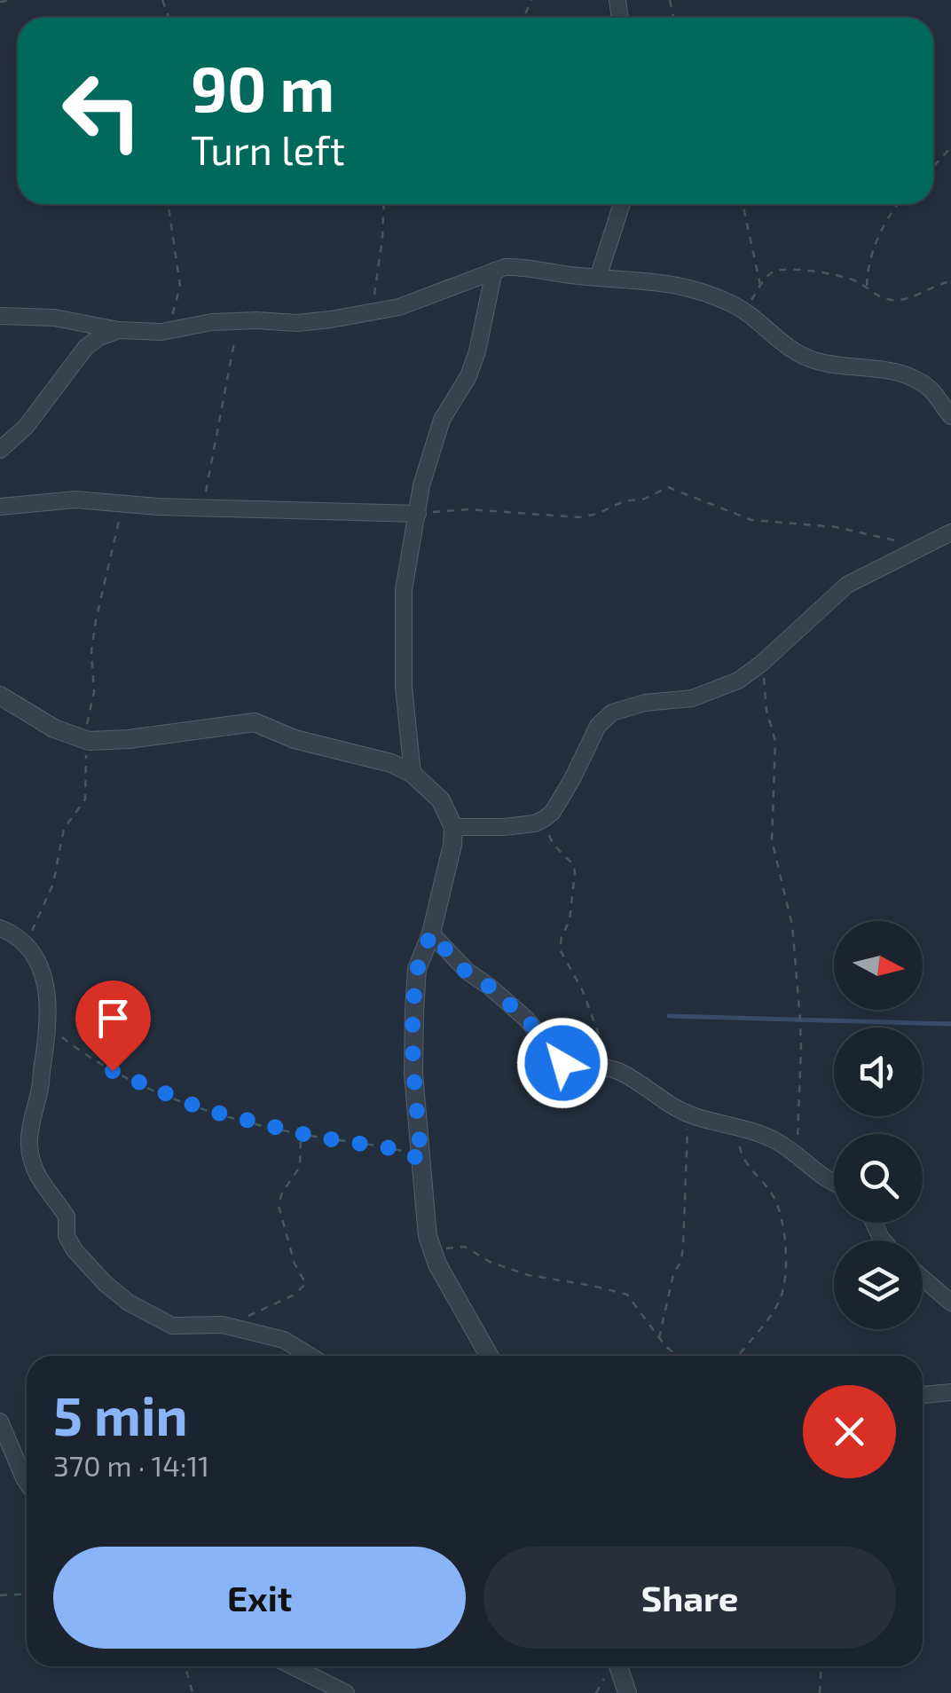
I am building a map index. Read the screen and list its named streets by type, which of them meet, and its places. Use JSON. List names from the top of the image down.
{
  "north": "right",
  "page": {
    "turn": ["90 m", "Turn left"],
    "heading": ["5 min", "370 m · 14:11"],
    "buttons": ["Exit", "Share"]
  }
}
